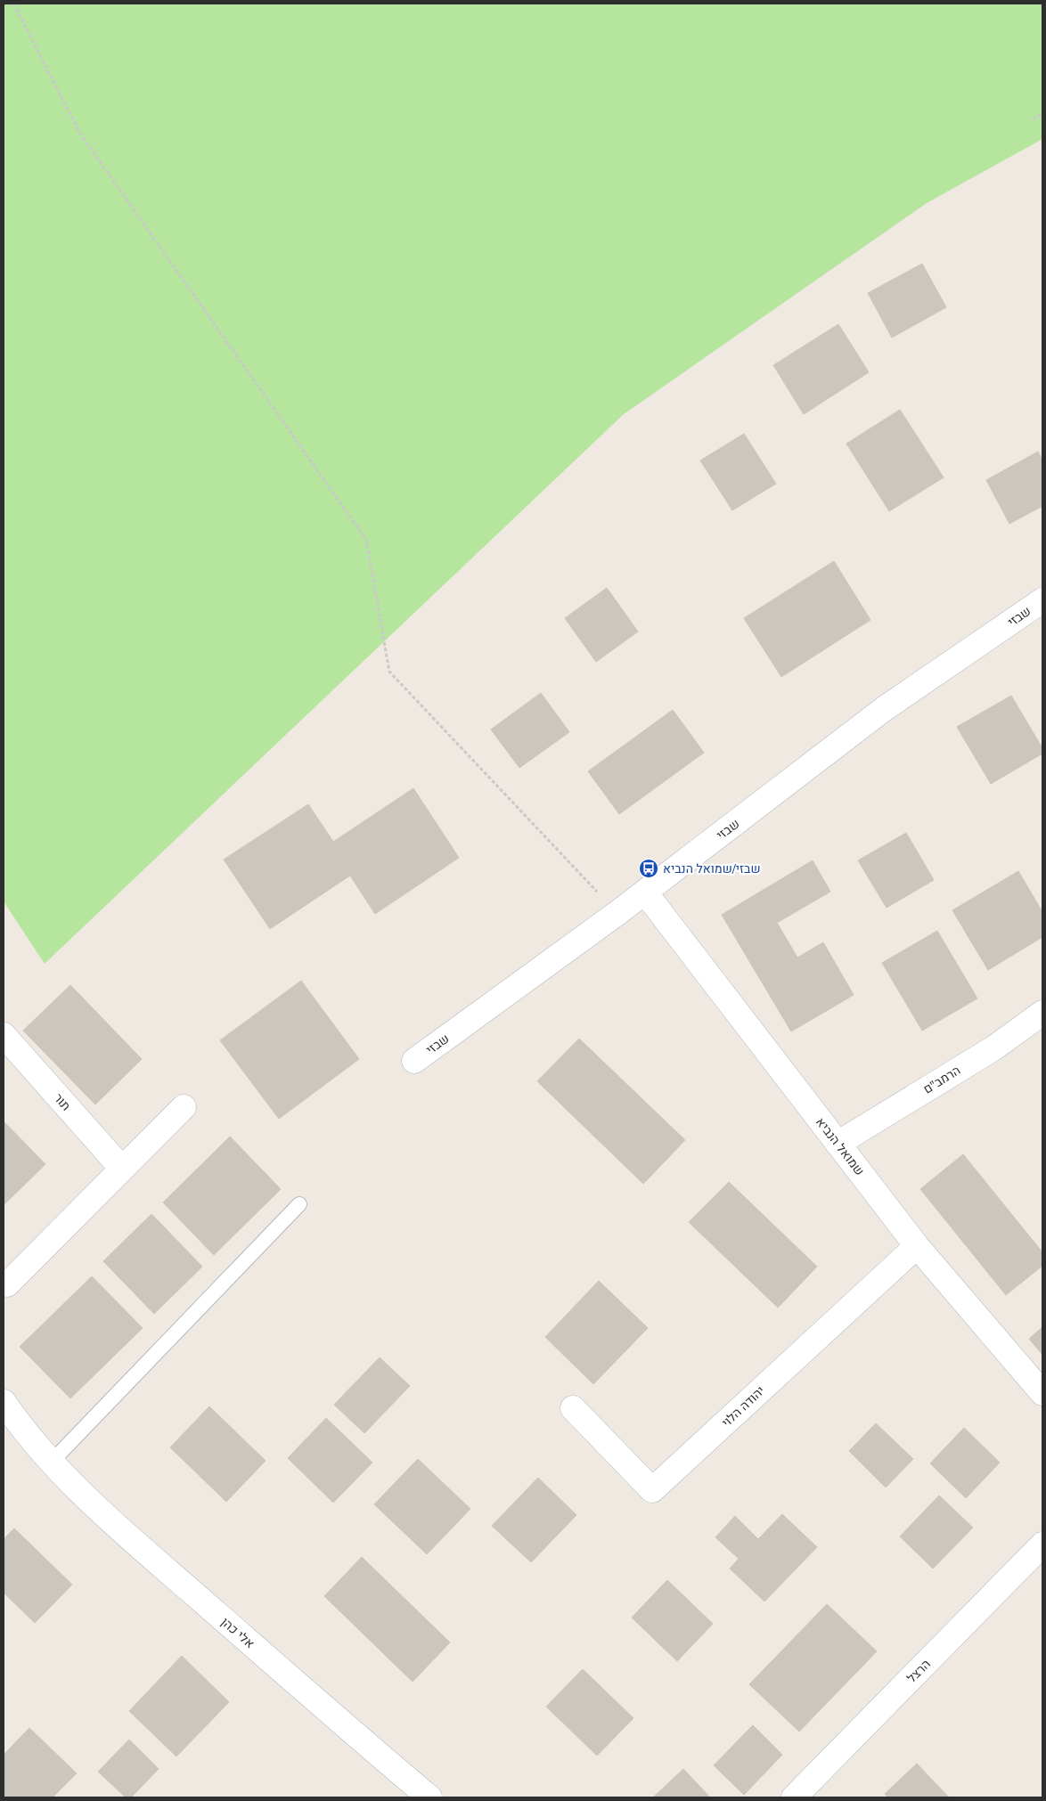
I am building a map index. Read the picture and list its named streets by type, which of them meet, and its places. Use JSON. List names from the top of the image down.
{
  "streets": {
    "street": [
      "שבזי",
      "הרמב\"ם",
      "תור",
      "שמואל הנביא",
      "יהודה הלוי",
      "אלי כהן",
      "הרצל"
    ]
  },
  "crossings": [
    ["שבזי", "שמואל הנביא"],
    ["הרמב\"ם", "שמואל הנביא"],
    ["שמואל הנביא", "יהודה הלוי"]
  ],
  "places": {
    "bus stop": ["שבזי/שמואל הנביא"]
  }
}
